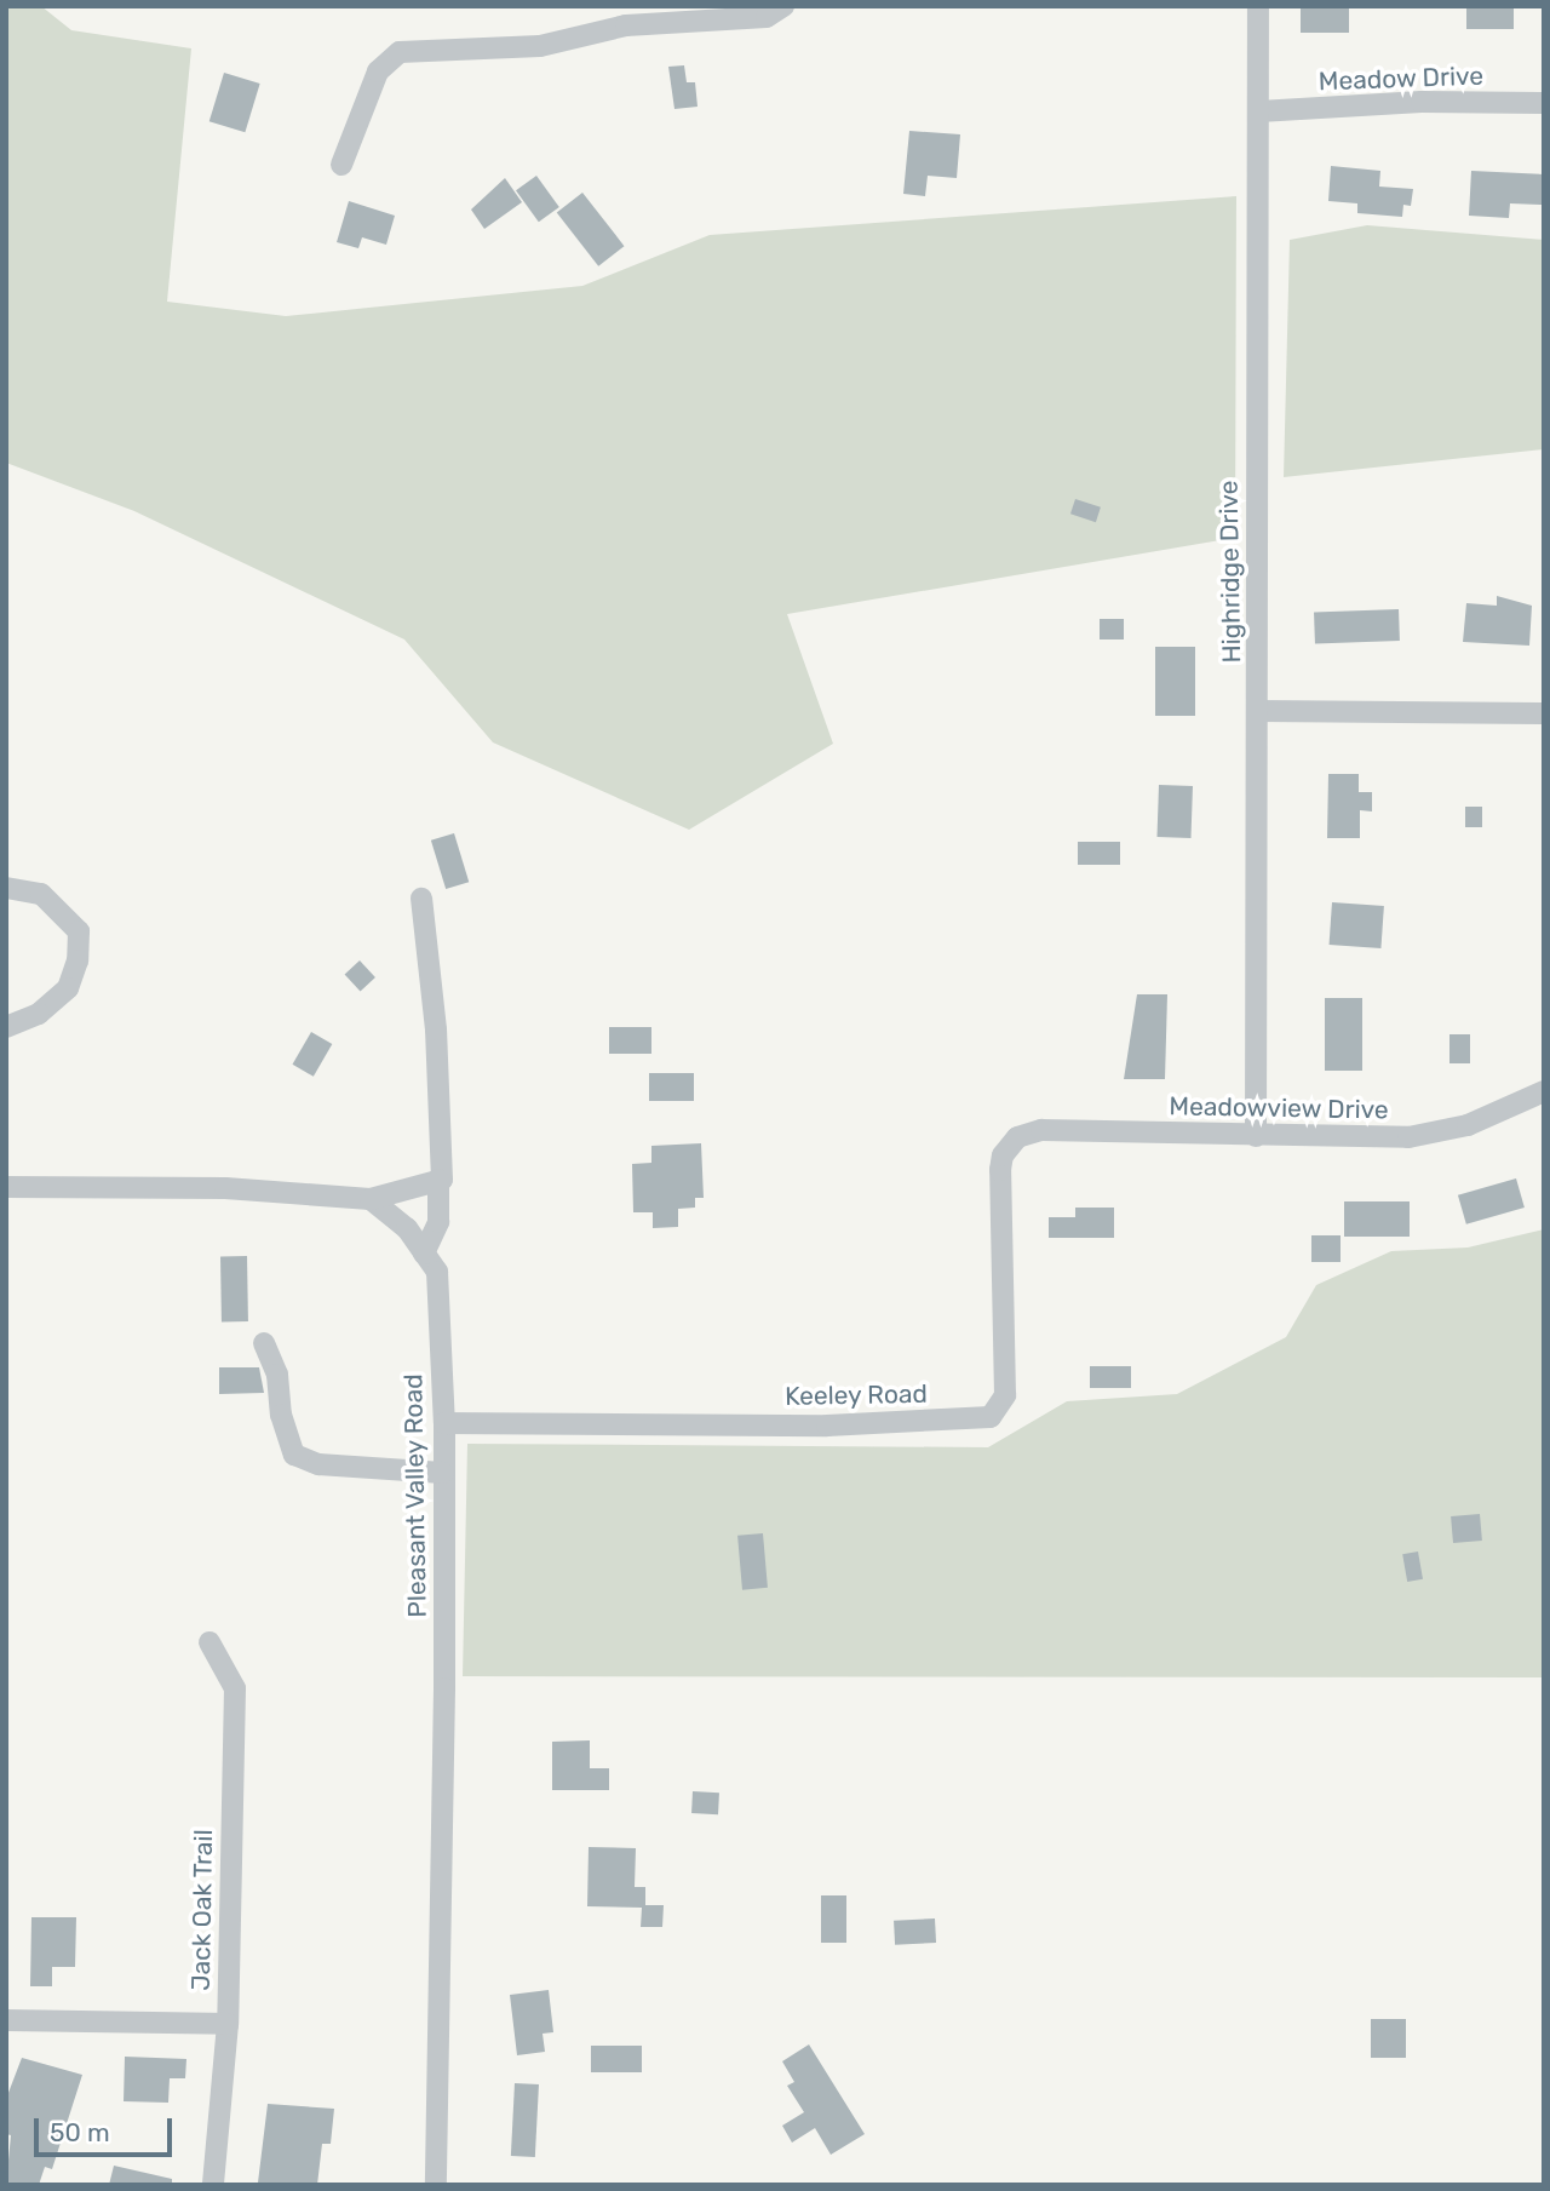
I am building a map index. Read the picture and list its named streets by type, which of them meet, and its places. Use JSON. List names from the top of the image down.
{
  "streets": {
    "street": [
      "Meadow Drive",
      "Highridge Drive",
      "Meadowview Drive",
      "Keeley Road",
      "Pleasant Valley Road",
      "Jack Oak Trail"
    ]
  },
  "crossings": [
    ["Meadow Drive", "Highridge Drive"],
    ["Highridge Drive", "Meadowview Drive"],
    ["Meadowview Drive", "Keeley Road"],
    ["Keeley Road", "Pleasant Valley Road"]
  ],
  "scale_bar": "50 m"
}
